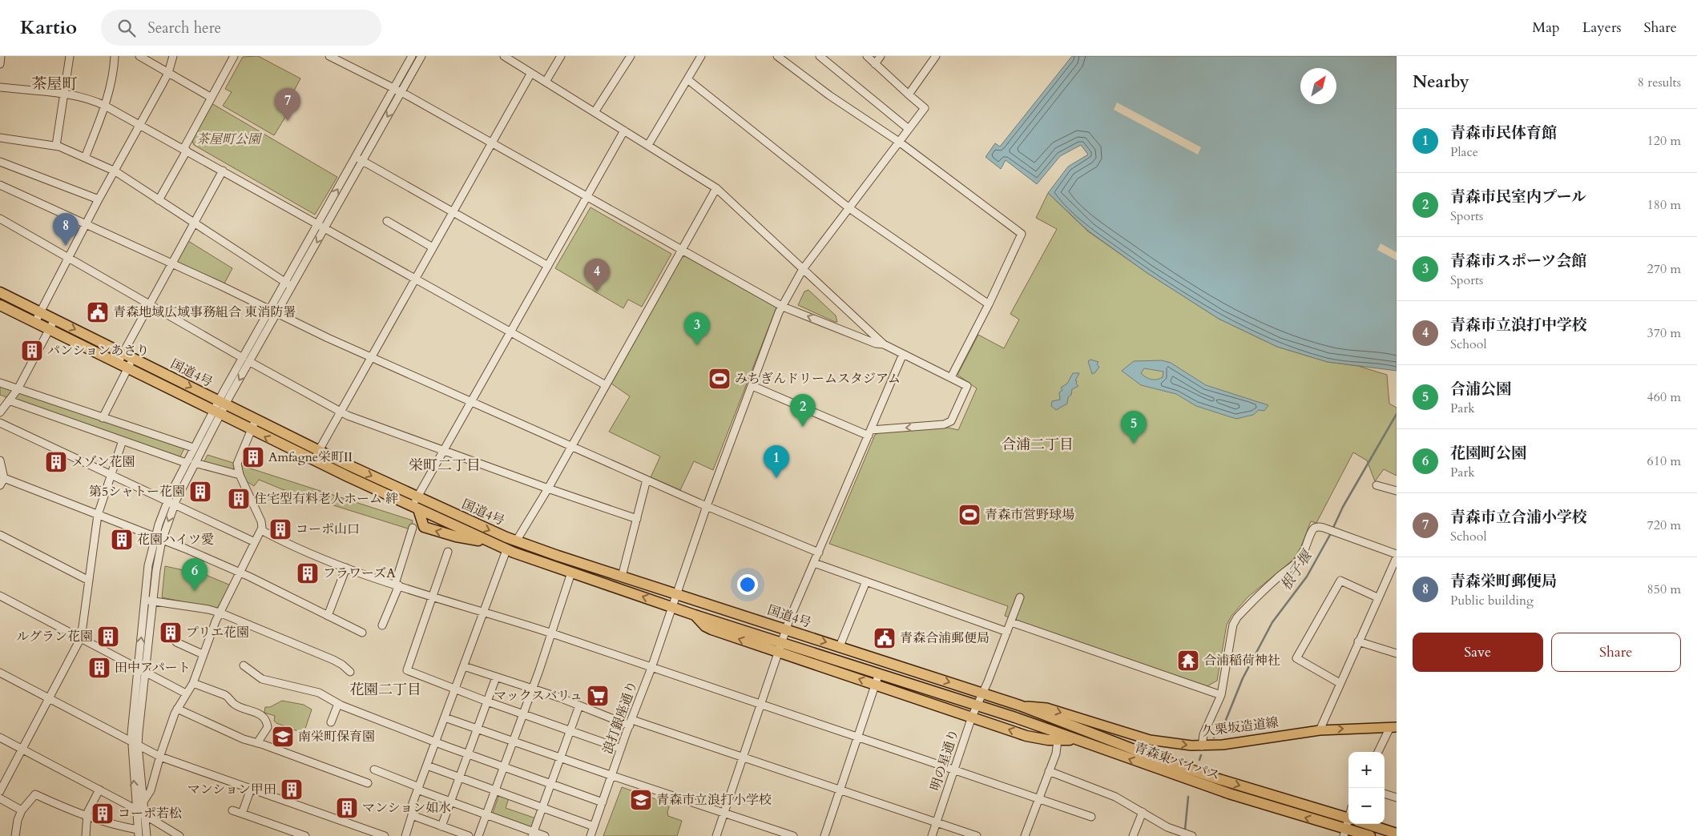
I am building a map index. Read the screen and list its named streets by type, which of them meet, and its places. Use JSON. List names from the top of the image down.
{
  "streets": {
    "highway": ["国道4号", "青森東バイパス"],
    "main road": ["久栗坂造道線"],
    "street": ["浪打銀座通り", "明の星通り"]
  },
  "crossings": [
    ["国道4号", "浪打銀座通り"],
    ["国道4号", "明の星通り"],
    ["国道4号", "青森東バイパス"],
    ["久栗坂造道線", "青森東バイパス"],
    ["明の星通り", "青森東バイパス"]
  ],
  "one_way": ["久栗坂造道線"],
  "districts": [
    "茶屋町",
    "合浦二丁目",
    "栄町二丁目",
    "花園二丁目"
  ],
  "water": ["根子堰"],
  "parks": ["茶屋町公園"],
  "places": {
    "public building": ["青森地域広域事務組合 東消防署", "青森合浦郵便局"],
    "building": [
      "パンションあさり",
      "Amfagne栄町II",
      "メゾン花園",
      "第5シャトー花園",
      "住宅型有料老人ホーム 絆",
      "コーポ山口",
      "花園ハイツ愛",
      "フラワーズA",
      "プリエ花園",
      "ルグラン花園",
      "田中アパート",
      "マンション甲田",
      "マンション如水",
      "コーポ若松"
    ],
    "sports": ["みちぎんドリームスタジアム", "青森市営野球場"],
    "temple": ["合浦稲荷神社"],
    "supermarket": ["マックスバリュ"],
    "school or university": ["南栄町保育園", "青森市立浪打小学校"]
  },
  "north": "top right",
  "page": {
    "header": "Kartio",
    "search": "Search here",
    "nav": ["Map", "Layers", "Share"],
    "heading": ["Nearby", "8 results"],
    "pins": [
      "7",
      "8",
      "4",
      "3",
      "2",
      "5",
      "1",
      "6"
    ],
    "list": [
      {
        "mark": "1",
        "name": "青森市民体育館",
        "note": "Place",
        "value": "120 m"
      },
      {
        "mark": "2",
        "name": "青森市民室内プール",
        "note": "Sports",
        "value": "180 m"
      },
      {
        "mark": "3",
        "name": "青森市スポーツ会館",
        "note": "Sports",
        "value": "270 m"
      },
      {
        "mark": "4",
        "name": "青森市立浪打中学校",
        "note": "School",
        "value": "370 m"
      },
      {
        "mark": "5",
        "name": "合浦公園",
        "note": "Park",
        "value": "460 m"
      },
      {
        "mark": "6",
        "name": "花園町公園",
        "note": "Park",
        "value": "610 m"
      },
      {
        "mark": "7",
        "name": "青森市立合浦小学校",
        "note": "School",
        "value": "720 m"
      },
      {
        "mark": "8",
        "name": "青森栄町郵便局",
        "note": "Public building",
        "value": "850 m"
      }
    ],
    "buttons": ["Save", "Share"],
    "map_buttons": ["+", "−"]
  }
}
